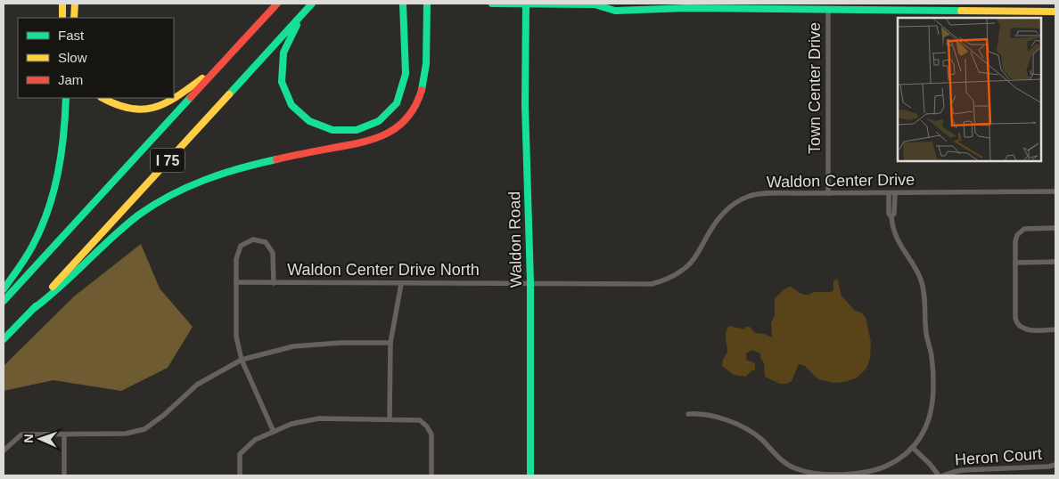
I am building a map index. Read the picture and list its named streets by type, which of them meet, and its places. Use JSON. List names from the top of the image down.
{
  "streets": {
    "main road": ["I 75", "Waldon Road"],
    "street": [
      "Town Center Drive",
      "Waldon Center Drive",
      "Waldon Center Drive North",
      "Heron Court"
    ]
  },
  "crossings": [
    ["Town Center Drive", "Waldon Center Drive"],
    ["Waldon Center Drive", "Waldon Road"],
    ["Waldon Center Drive", "Waldon Center Drive North"],
    ["Waldon Road", "Waldon Center Drive North"]
  ],
  "legend": ["Fast", "Slow", "Jam"],
  "north": "left"
}
